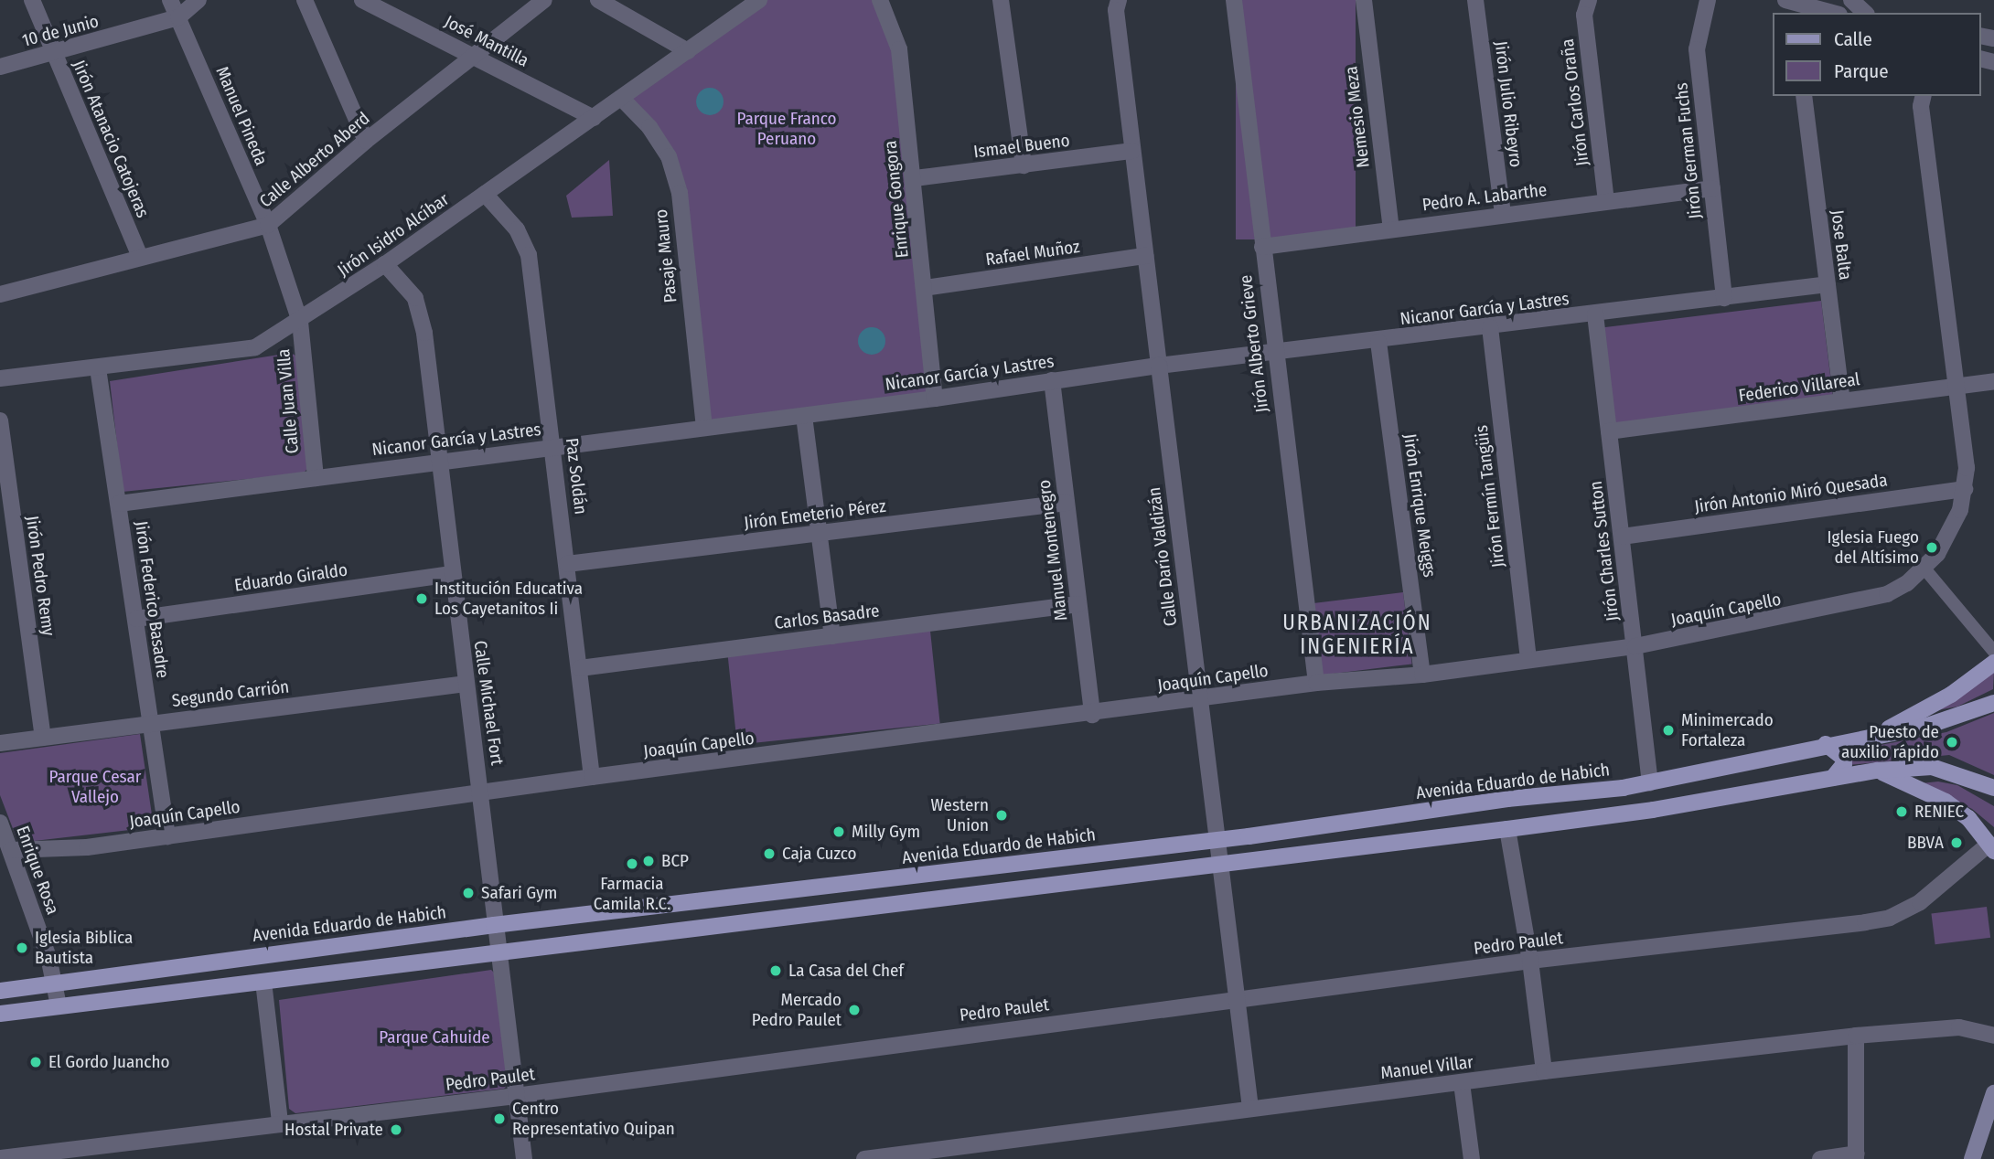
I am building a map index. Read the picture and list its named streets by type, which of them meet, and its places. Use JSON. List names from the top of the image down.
{
  "streets": {
    "main road": ["Avenida Eduardo de Habich"],
    "street": [
      "10 de Junio",
      "José Mantilla",
      "Jirón Carlos Oraña",
      "Jirón Julio Ribeyro",
      "Manuel Pineda",
      "Nemesio Meza",
      "Jirón Atanacio Catojeras",
      "Ismael Bueno",
      "Jirón German Fuchs",
      "Calle Alberto Aberd",
      "Pedro A. Labarthe",
      "Enrique Gongora",
      "Jirón Isidro Alcíbar",
      "Jose Balta",
      "Rafael Muñoz",
      "Pasaje Mauro",
      "Nicanor García y Lastres",
      "Jirón Alberto Grieve",
      "Federico Villareal",
      "Calle Juan Villa",
      "Paz Soldán",
      "Jirón Antonio Miró Quesada",
      "Jirón Fermín Tangüis",
      "Jirón Enrique Meiggs",
      "Jirón Emeterio Pérez",
      "Manuel Montenegro",
      "Jirón Charles Sutton",
      "Calle Darío Valdizán",
      "Jirón Pedro Remy",
      "Eduardo Giraldo",
      "Jirón Federico Basadre",
      "Joaquín Capello",
      "Carlos Basadre",
      "Segundo Carrión",
      "Calle Michael Fort",
      "Enrique Rosa",
      "Pedro Paulet",
      "Manuel Villar"
    ]
  },
  "crossings": [
    ["10 de Junio", "Manuel Pineda"],
    ["10 de Junio", "Jirón Atanacio Catojeras"],
    ["José Mantilla", "Calle Alberto Aberd"],
    ["José Mantilla", "Jirón Isidro Alcíbar"],
    ["Jirón Carlos Oraña", "Pedro A. Labarthe"],
    ["Jirón Julio Ribeyro", "Pedro A. Labarthe"],
    ["Manuel Pineda", "Calle Alberto Aberd"],
    ["Manuel Pineda", "Jirón Isidro Alcíbar"],
    ["Manuel Pineda", "Calle Juan Villa"],
    ["Nemesio Meza", "Pedro A. Labarthe"],
    ["Jirón Atanacio Catojeras", "Calle Alberto Aberd"],
    ["Ismael Bueno", "Enrique Gongora"],
    ["Ismael Bueno", "Calle Darío Valdizán"],
    ["Jirón German Fuchs", "Pedro A. Labarthe"],
    ["Jirón German Fuchs", "Nicanor García y Lastres"],
    ["Pedro A. Labarthe", "Jirón Alberto Grieve"],
    ["Enrique Gongora", "Rafael Muñoz"],
    ["Enrique Gongora", "Nicanor García y Lastres"],
    ["Jirón Isidro Alcíbar", "Pasaje Mauro"],
    ["Jirón Isidro Alcíbar", "Calle Juan Villa"],
    ["Jirón Isidro Alcíbar", "Paz Soldán"],
    ["Jirón Isidro Alcíbar", "Jirón Federico Basadre"],
    ["Jirón Isidro Alcíbar", "Calle Michael Fort"],
    ["Jose Balta", "Nicanor García y Lastres"],
    ["Jose Balta", "Federico Villareal"],
    ["Rafael Muñoz", "Calle Darío Valdizán"],
    ["Pasaje Mauro", "Nicanor García y Lastres"],
    ["Nicanor García y Lastres", "Jirón Alberto Grieve"],
    ["Nicanor García y Lastres", "Calle Juan Villa"],
    ["Nicanor García y Lastres", "Paz Soldán"],
    ["Nicanor García y Lastres", "Jirón Fermín Tangüis"],
    ["Nicanor García y Lastres", "Jirón Enrique Meiggs"],
    ["Nicanor García y Lastres", "Manuel Montenegro"],
    ["Nicanor García y Lastres", "Jirón Charles Sutton"],
    ["Nicanor García y Lastres", "Calle Darío Valdizán"],
    ["Nicanor García y Lastres", "Jirón Federico Basadre"],
    ["Nicanor García y Lastres", "Calle Michael Fort"],
    ["Jirón Alberto Grieve", "Joaquín Capello"],
    ["Federico Villareal", "Jirón Charles Sutton"],
    ["Federico Villareal", "Joaquín Capello"],
    ["Paz Soldán", "Jirón Emeterio Pérez"],
    ["Paz Soldán", "Joaquín Capello"],
    ["Paz Soldán", "Carlos Basadre"],
    ["Jirón Antonio Miró Quesada", "Jirón Charles Sutton"],
    ["Jirón Antonio Miró Quesada", "Joaquín Capello"],
    ["Jirón Fermín Tangüis", "Joaquín Capello"],
    ["Jirón Enrique Meiggs", "Joaquín Capello"],
    ["Jirón Emeterio Pérez", "Manuel Montenegro"],
    ["Manuel Montenegro", "Joaquín Capello"],
    ["Manuel Montenegro", "Carlos Basadre"],
    ["Jirón Charles Sutton", "Joaquín Capello"],
    ["Jirón Charles Sutton", "Avenida Eduardo de Habich"],
    ["Calle Darío Valdizán", "Joaquín Capello"],
    ["Calle Darío Valdizán", "Avenida Eduardo de Habich"],
    ["Calle Darío Valdizán", "Pedro Paulet"],
    ["Calle Darío Valdizán", "Manuel Villar"],
    ["Jirón Pedro Remy", "Segundo Carrión"],
    ["Eduardo Giraldo", "Jirón Federico Basadre"],
    ["Eduardo Giraldo", "Calle Michael Fort"],
    ["Jirón Federico Basadre", "Joaquín Capello"],
    ["Jirón Federico Basadre", "Segundo Carrión"],
    ["Joaquín Capello", "Calle Michael Fort"],
    ["Joaquín Capello", "Enrique Rosa"],
    ["Segundo Carrión", "Calle Michael Fort"],
    ["Calle Michael Fort", "Avenida Eduardo de Habich"],
    ["Calle Michael Fort", "Pedro Paulet"],
    ["Avenida Eduardo de Habich", "Enrique Rosa"]
  ],
  "districts": ["URBANIZACIÓN INGENIERÍA"],
  "parks": ["Parque Franco Peruano", "Parque Cesar Vallejo", "Parque Cahuide"],
  "places": [
    "Iglesia Fuego del Altísimo",
    "Institución Educativa Los Cayetanitos Ii",
    "Minimercado Fortaleza",
    "Puesto de auxilio rápido",
    "RENIEC",
    "Western Union",
    "Milly Gym",
    "BBVA",
    "Caja Cuzco",
    "BCP",
    "Farmacia Camila R.C.",
    "Safari Gym",
    "Iglesia Biblica Bautista",
    "La Casa del Chef",
    "Mercado Pedro Paulet",
    "El Gordo Juancho",
    "Centro Representativo Quipan",
    "Hostal Private"
  ],
  "legend": ["Calle", "Parque"]
}
